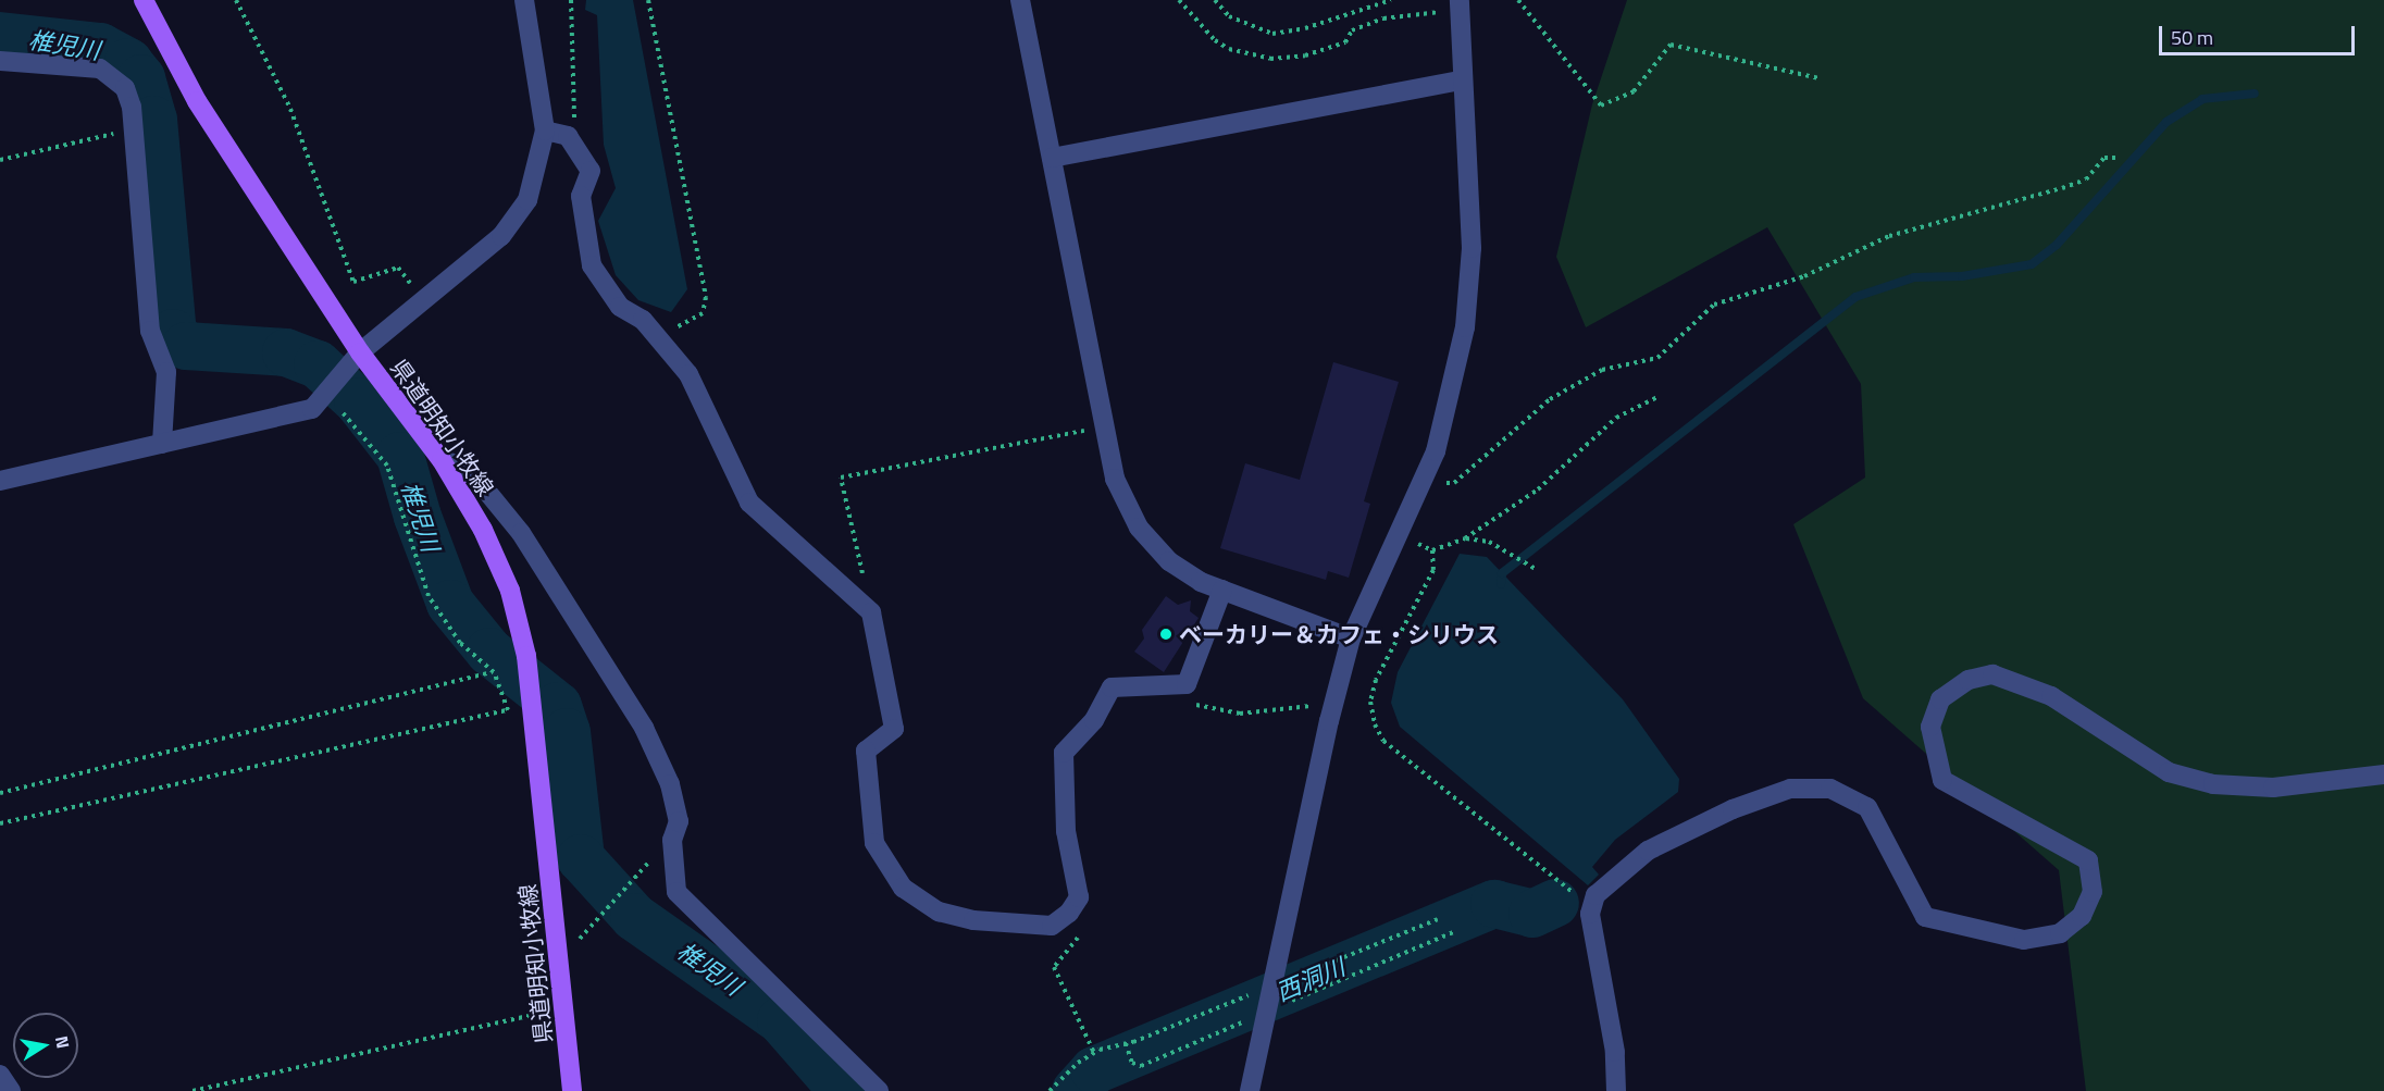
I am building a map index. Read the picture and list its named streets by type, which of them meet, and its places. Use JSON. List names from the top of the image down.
{
  "streets": {
    "main road": ["県道明知小牧線"]
  },
  "water": ["椎児川", "西洞川"],
  "places": ["ベーカリー＆カフェ・シリウス"],
  "scale_bar": "50 m",
  "north": "right"
}
